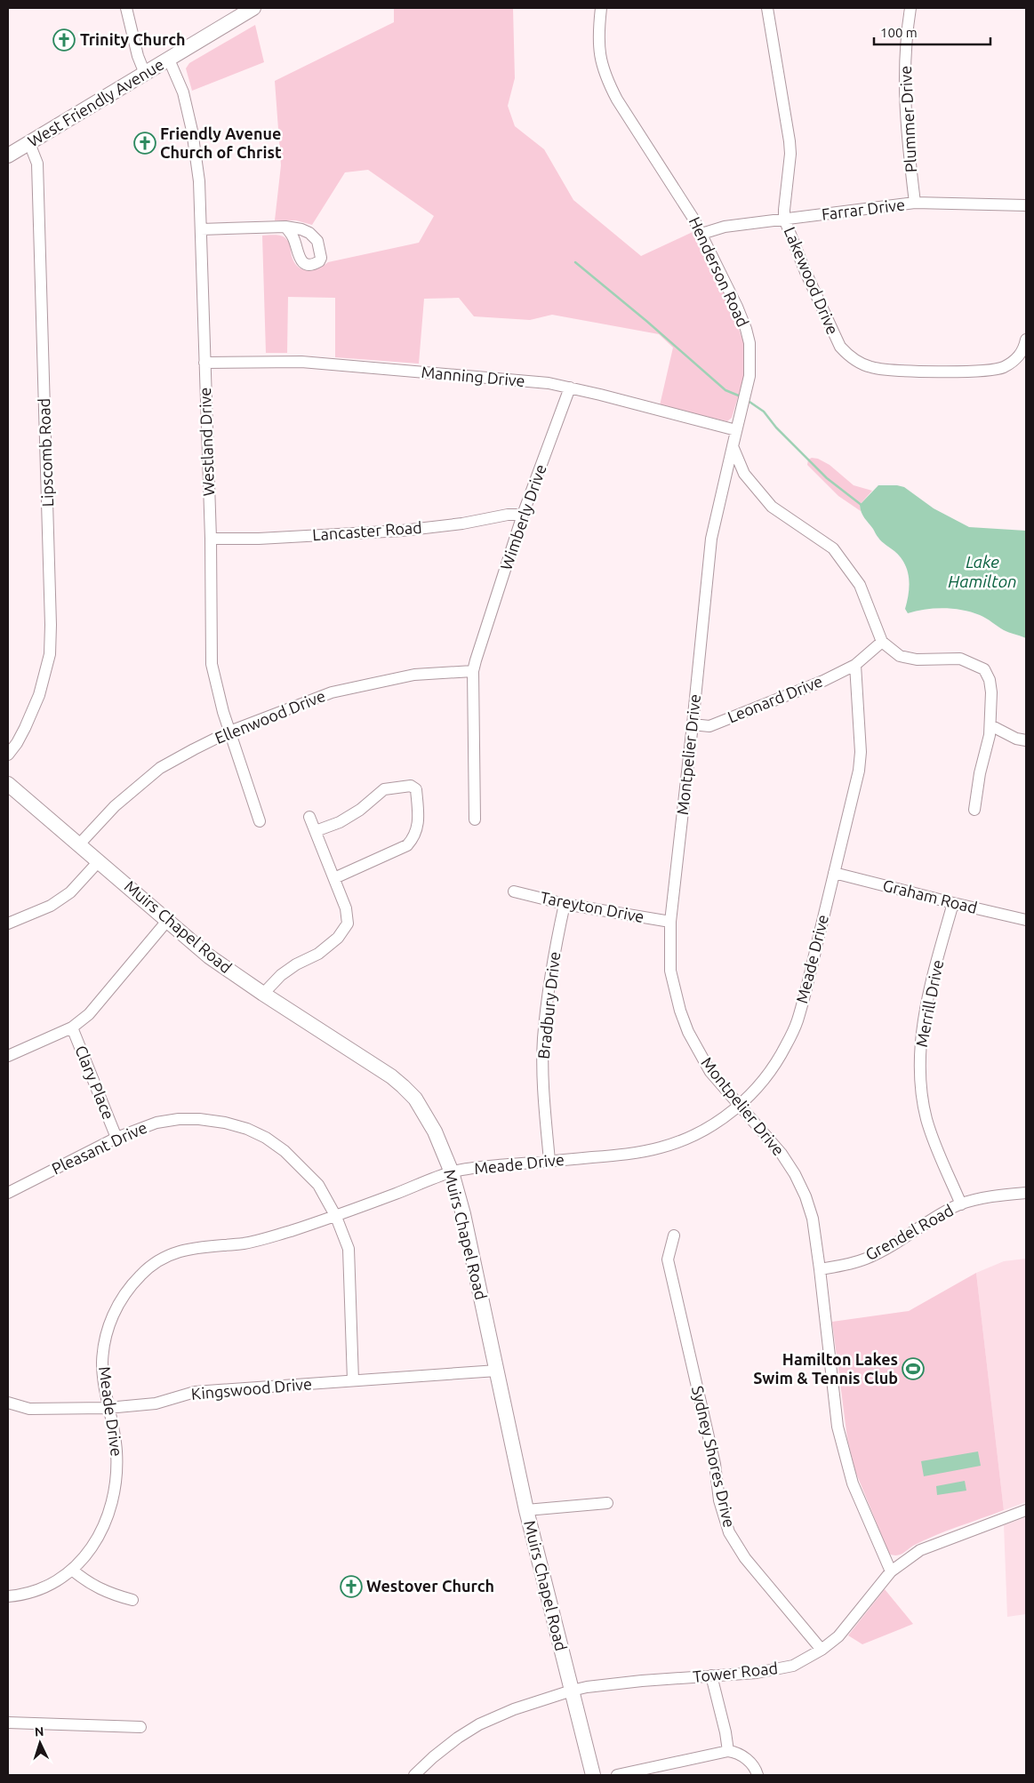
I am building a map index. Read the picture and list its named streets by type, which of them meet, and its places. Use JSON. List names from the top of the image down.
{
  "streets": {
    "main road": ["West Friendly Avenue", "Muirs Chapel Road"],
    "street": [
      "Plummer Drive",
      "Farrar Drive",
      "Henderson Road",
      "Lakewood Drive",
      "Manning Drive",
      "Westland Drive",
      "Lipscomb Road",
      "Wimberly Drive",
      "Lancaster Road",
      "Leonard Drive",
      "Ellenwood Drive",
      "Montpelier Drive",
      "Graham Road",
      "Tareyton Drive",
      "Meade Drive",
      "Merrill Drive",
      "Bradbury Drive",
      "Clary Place",
      "Pleasant Drive",
      "Grendel Road",
      "Kingswood Drive",
      "Sydney Shores Drive",
      "Tower Road"
    ]
  },
  "crossings": [
    ["West Friendly Avenue", "Westland Drive"],
    ["West Friendly Avenue", "Lipscomb Road"],
    ["Plummer Drive", "Farrar Drive"],
    ["Farrar Drive", "Henderson Road"],
    ["Farrar Drive", "Lakewood Drive"],
    ["Henderson Road", "Manning Drive"],
    ["Henderson Road", "Montpelier Drive"],
    ["Manning Drive", "Westland Drive"],
    ["Manning Drive", "Wimberly Drive"],
    ["Westland Drive", "Lancaster Road"],
    ["Westland Drive", "Ellenwood Drive"],
    ["Wimberly Drive", "Lancaster Road"],
    ["Wimberly Drive", "Ellenwood Drive"],
    ["Leonard Drive", "Montpelier Drive"],
    ["Leonard Drive", "Meade Drive"],
    ["Ellenwood Drive", "Muirs Chapel Road"],
    ["Montpelier Drive", "Tareyton Drive"],
    ["Montpelier Drive", "Meade Drive"],
    ["Montpelier Drive", "Grendel Road"],
    ["Montpelier Drive", "Tower Road"],
    ["Graham Road", "Meade Drive"],
    ["Graham Road", "Merrill Drive"],
    ["Tareyton Drive", "Bradbury Drive"],
    ["Muirs Chapel Road", "Meade Drive"],
    ["Muirs Chapel Road", "Kingswood Drive"],
    ["Muirs Chapel Road", "Tower Road"],
    ["Meade Drive", "Bradbury Drive"],
    ["Meade Drive", "Pleasant Drive"],
    ["Meade Drive", "Kingswood Drive"],
    ["Merrill Drive", "Grendel Road"],
    ["Clary Place", "Pleasant Drive"],
    ["Pleasant Drive", "Kingswood Drive"],
    ["Sydney Shores Drive", "Tower Road"]
  ],
  "water": ["Lake Hamilton"],
  "places": {
    "church": ["Trinity Church", "Friendly Avenue Church of Christ", "Westover Church"],
    "sports": ["Hamilton Lakes Swim & Tennis Club"]
  },
  "scale_bar": "100 m",
  "north": "top"
}
